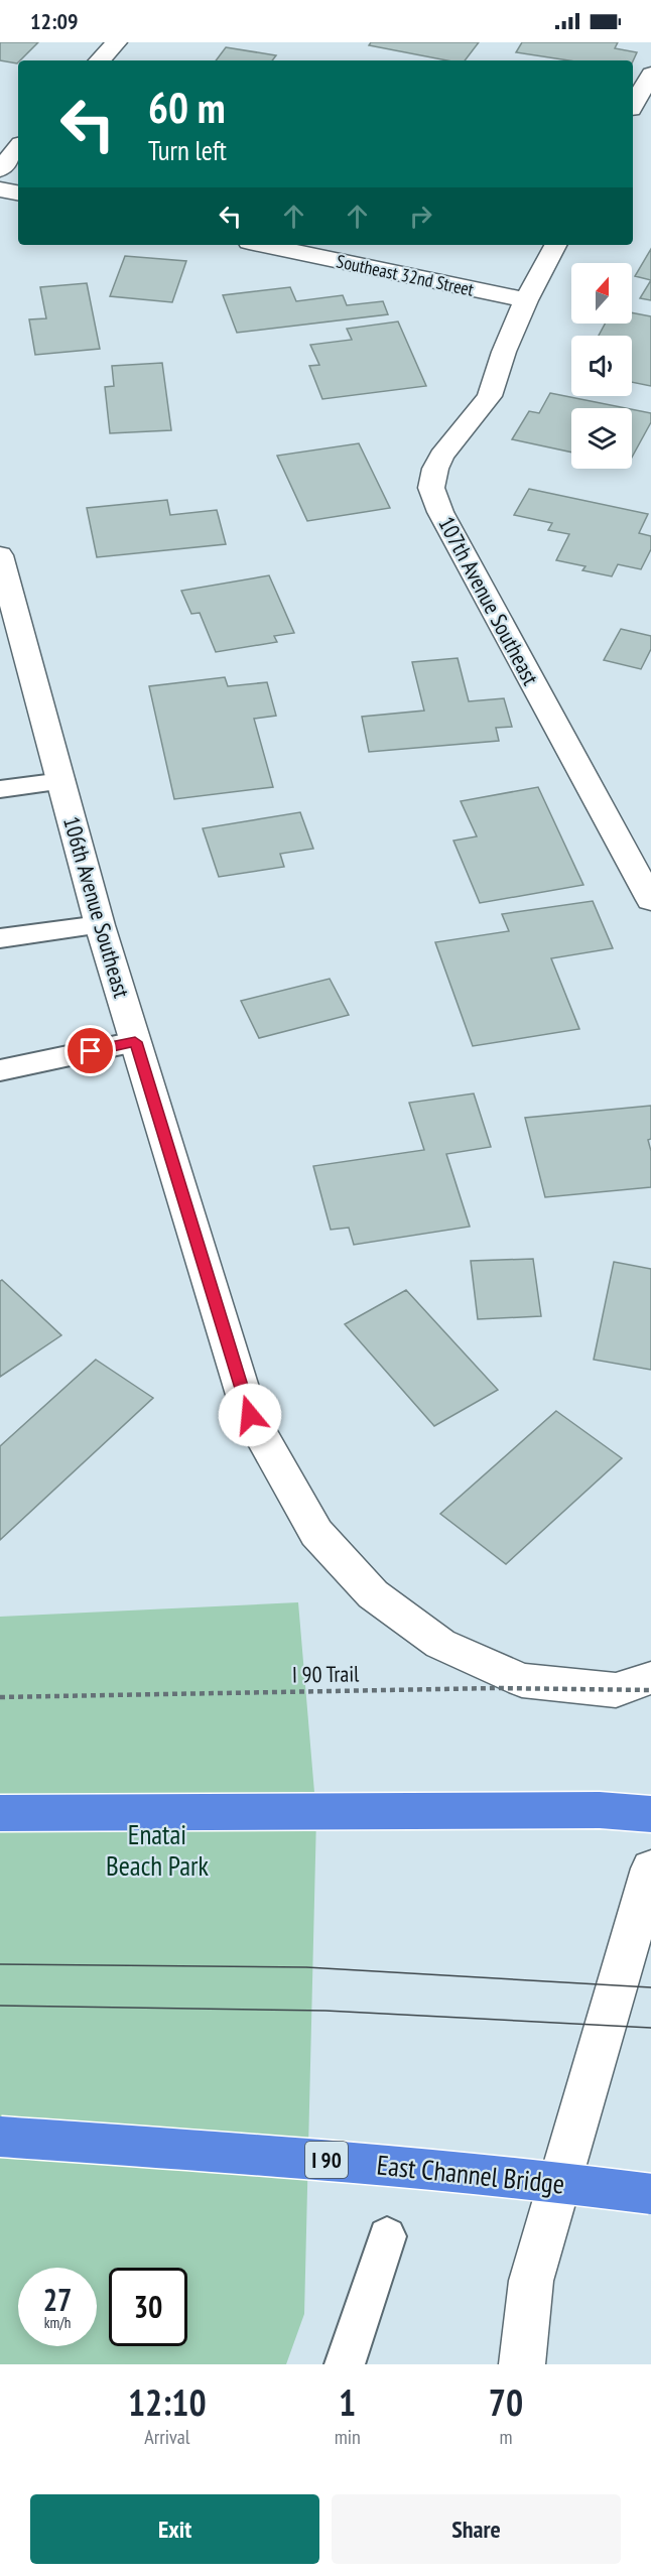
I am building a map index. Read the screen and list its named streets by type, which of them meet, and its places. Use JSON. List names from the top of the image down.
{
  "streets": {
    "highway": ["I 90", "East Channel Bridge"],
    "street": ["Southeast 32nd Street", "107th Avenue Southeast", "106th Avenue Southeast"],
    "path": ["I 90 Trail"]
  },
  "crossings": [
    ["Southeast 32nd Street", "107th Avenue Southeast"]
  ],
  "parks": ["Enatai Beach Park"],
  "north": "top",
  "page": {
    "status": "12:09",
    "turn": ["60 m", "Turn left"],
    "speed": "27 km/h",
    "limit": "30",
    "eta": [
      "12:10",
      "Arrival",
      "1",
      "min",
      "70",
      "m"
    ],
    "buttons": ["Exit", "Share"]
  }
}
